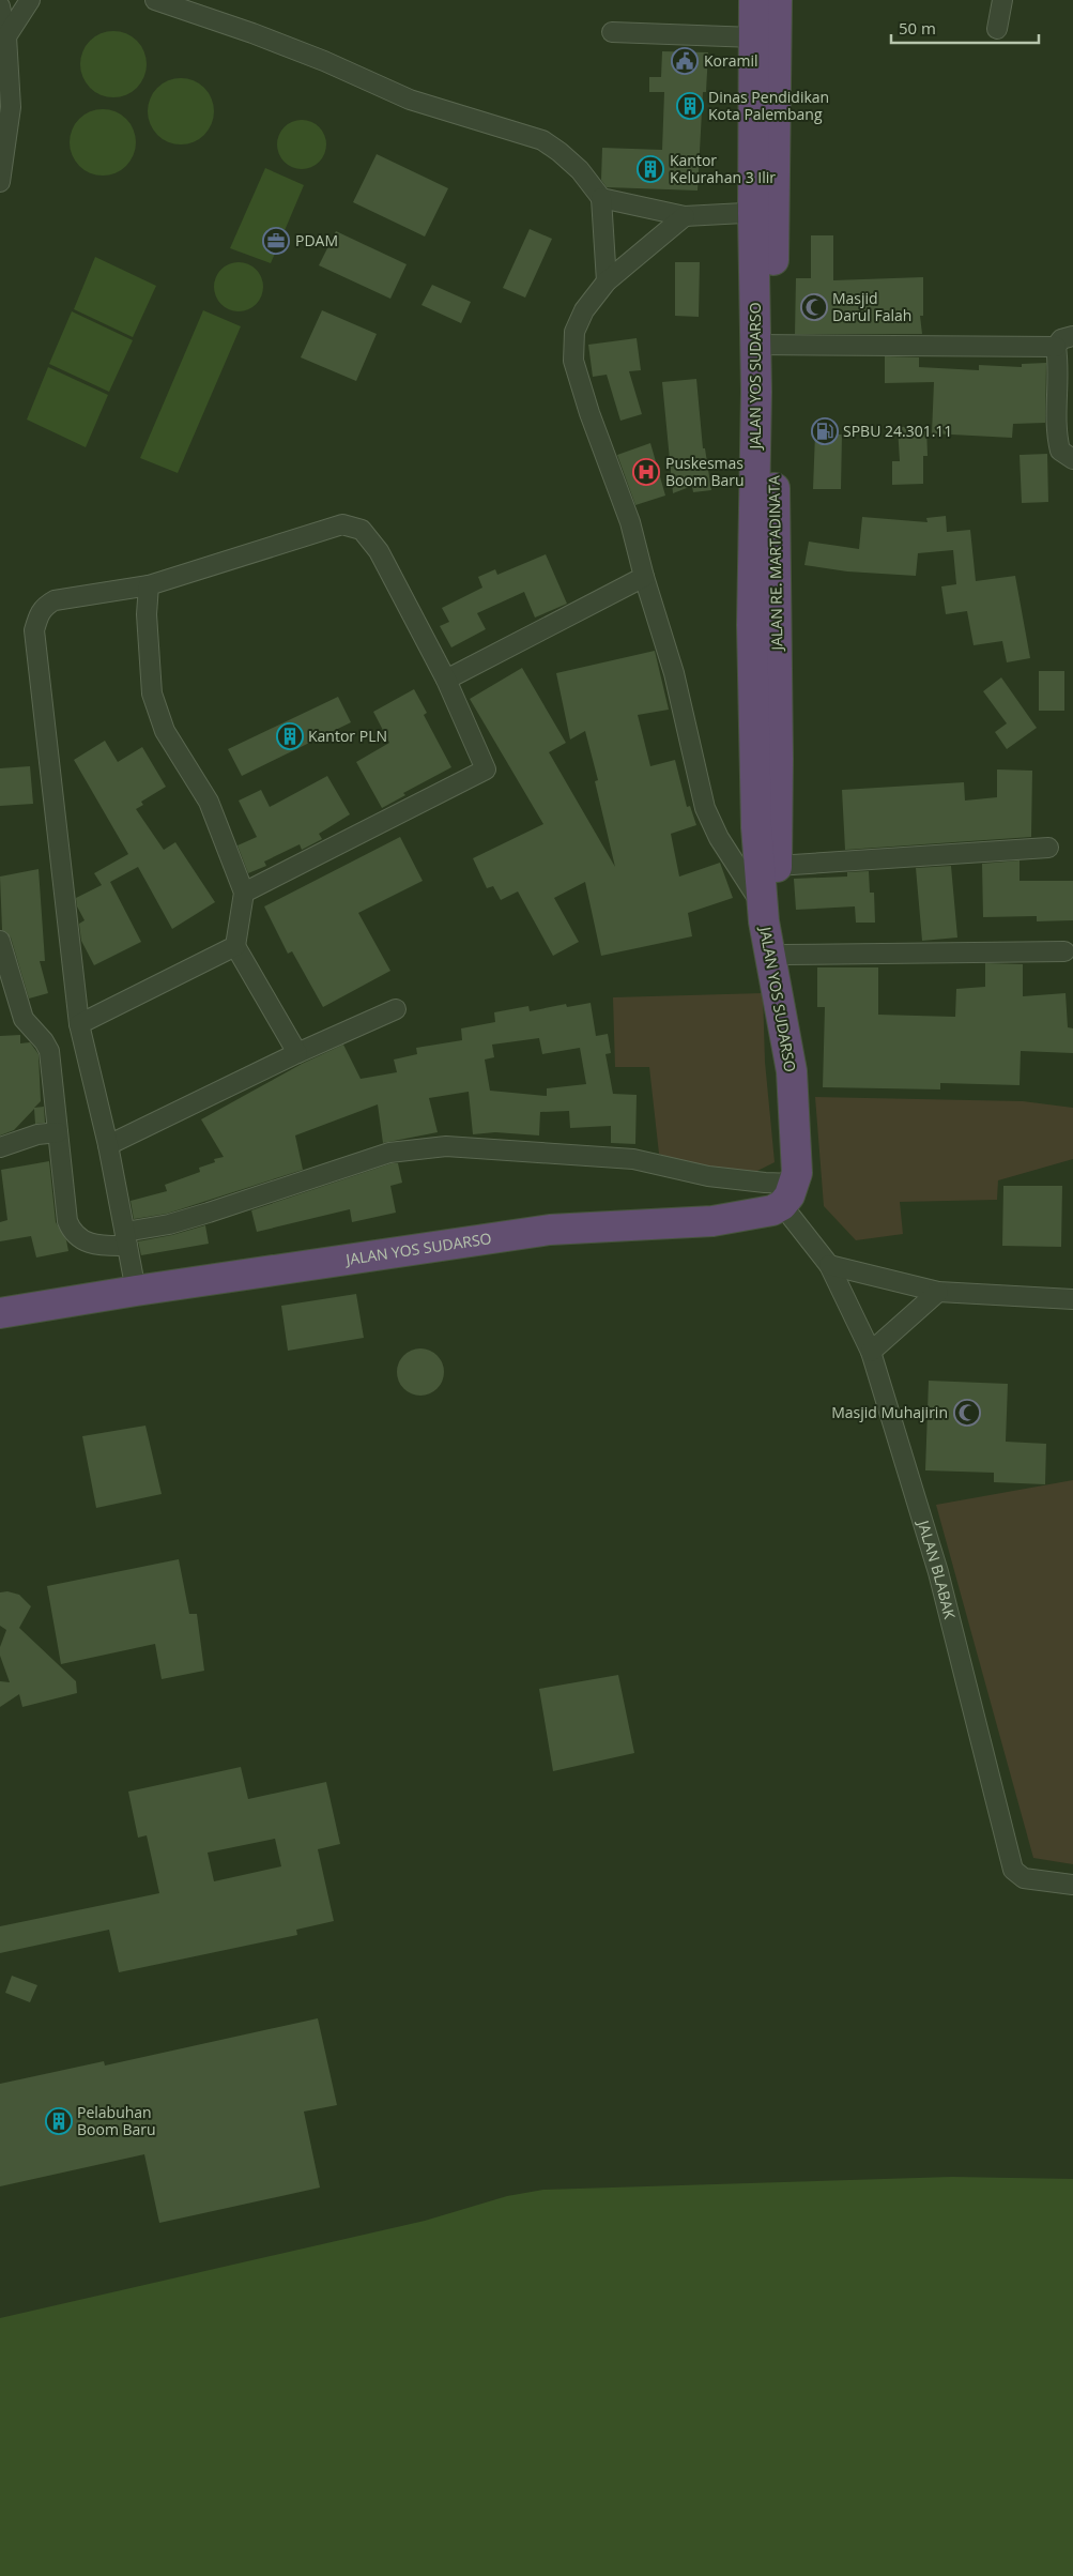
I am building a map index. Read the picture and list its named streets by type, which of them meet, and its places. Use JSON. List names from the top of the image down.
{
  "streets": {
    "highway": ["JALAN YOS SUDARSO", "JALAN RE. MARTADINATA"],
    "street": ["JALAN BLABAK"]
  },
  "crossings": [
    ["JALAN YOS SUDARSO", "JALAN RE. MARTADINATA"],
    ["JALAN YOS SUDARSO", "JALAN BLABAK"]
  ],
  "places": {
    "public building": ["Koramil"],
    "building": [
      "Dinas Pendidikan Kota Palembang",
      "Kantor Kelurahan 3 Ilir",
      "Kantor PLN",
      "Pelabuhan Boom Baru"
    ],
    "office": ["PDAM"],
    "mosque": ["Masjid Darul Falah", "Masjid Muhajirin"],
    "fuel station": ["SPBU 24.301.11"],
    "hospital": ["Puskesmas Boom Baru"]
  },
  "scale_bar": "50 m"
}
